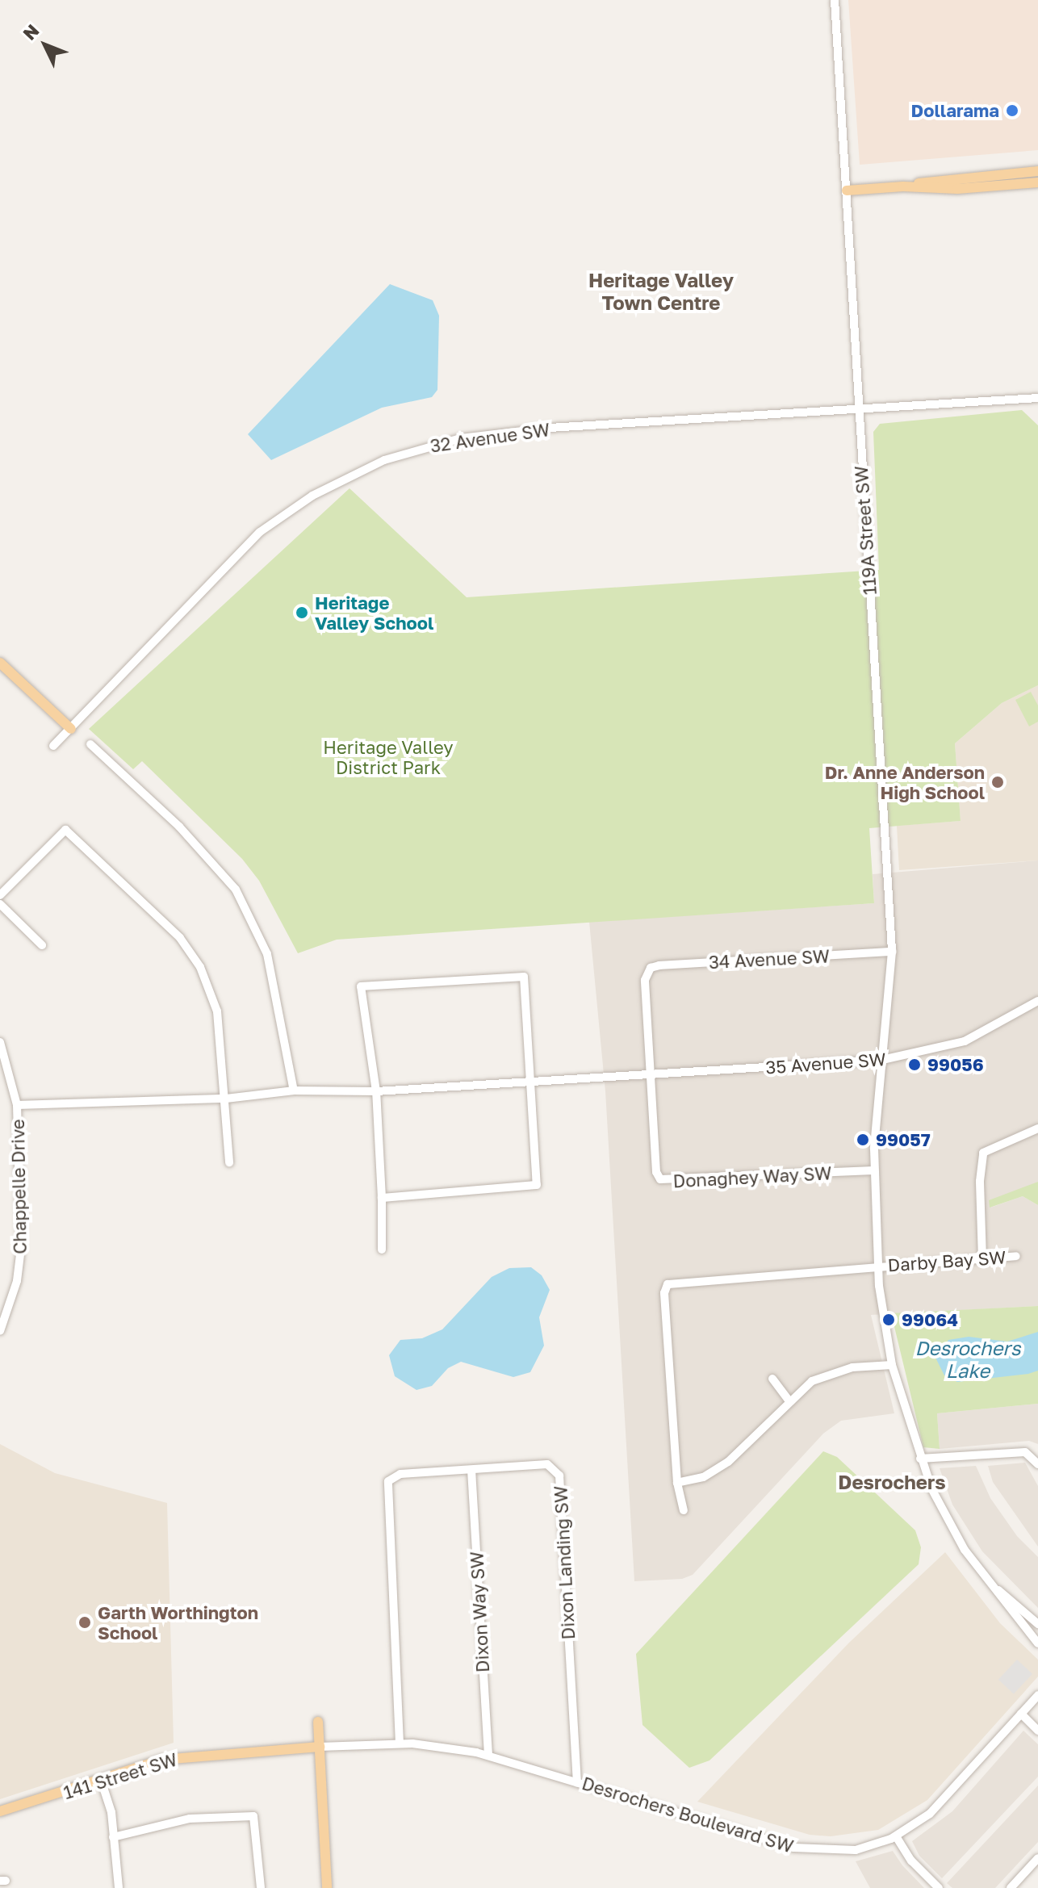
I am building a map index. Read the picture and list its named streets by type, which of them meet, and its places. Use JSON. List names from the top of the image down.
{
  "streets": {
    "main road": ["141 Street SW"],
    "street": [
      "32 Avenue SW",
      "119A Street SW",
      "34 Avenue SW",
      "35 Avenue SW",
      "Donaghey Way SW",
      "Chappelle Drive",
      "Darby Bay SW",
      "Dixon Landing SW",
      "Dixon Way SW",
      "Desrochers Boulevard SW"
    ]
  },
  "crossings": [
    ["32 Avenue SW", "119A Street SW"],
    ["119A Street SW", "34 Avenue SW"],
    ["119A Street SW", "35 Avenue SW"],
    ["119A Street SW", "Donaghey Way SW"],
    ["119A Street SW", "Darby Bay SW"],
    ["34 Avenue SW", "35 Avenue SW"],
    ["34 Avenue SW", "Donaghey Way SW"],
    ["35 Avenue SW", "Donaghey Way SW"],
    ["35 Avenue SW", "Chappelle Drive"],
    ["Dixon Landing SW", "Dixon Way SW"],
    ["Dixon Landing SW", "Desrochers Boulevard SW"],
    ["Dixon Way SW", "Desrochers Boulevard SW"],
    ["141 Street SW", "Desrochers Boulevard SW"]
  ],
  "districts": ["Heritage Valley Town Centre", "Desrochers"],
  "water": ["Desrochers Lake"],
  "parks": ["Heritage Valley District Park"],
  "places": [
    "Dollarama",
    "Heritage Valley School",
    "Dr. Anne Anderson High School",
    "99056",
    "99057",
    "99064",
    "Garth Worthington School"
  ],
  "north": "top left"
}
